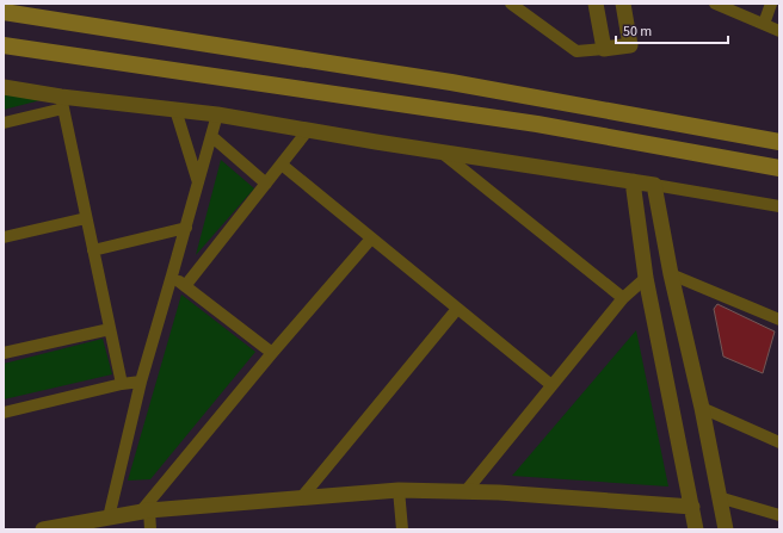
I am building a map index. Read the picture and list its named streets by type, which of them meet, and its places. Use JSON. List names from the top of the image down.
{
  "scale_bar": "50 m"
}
